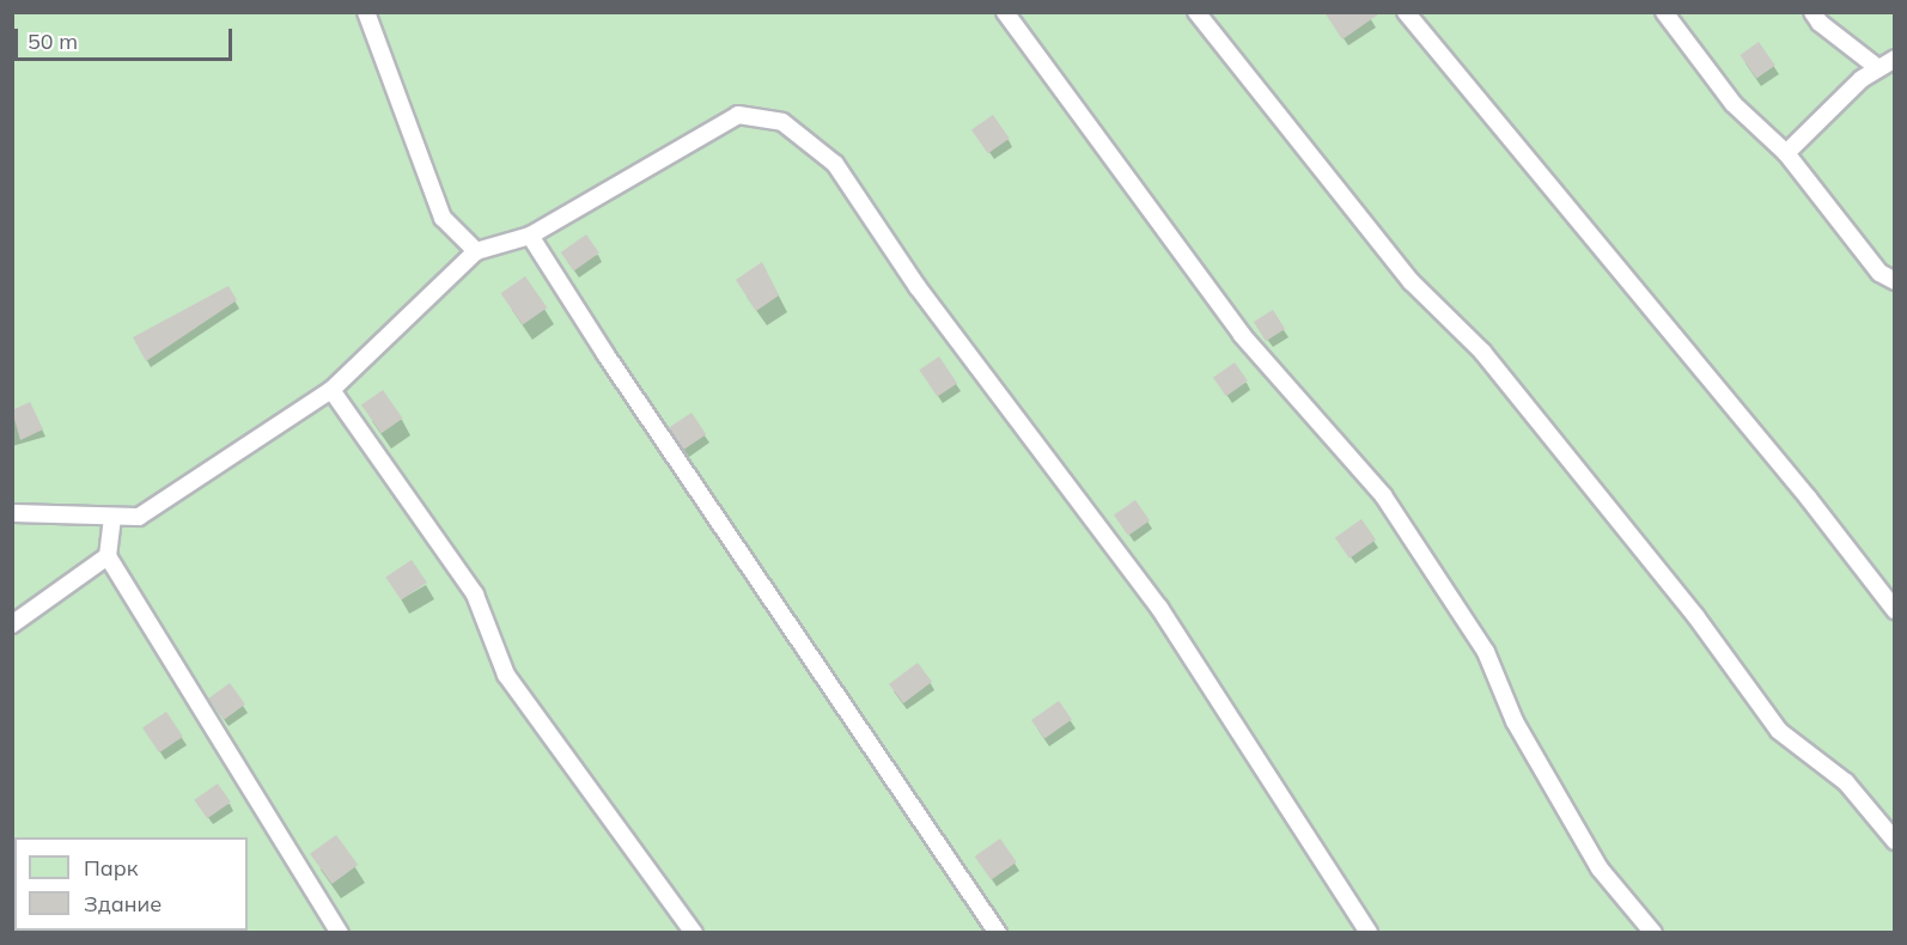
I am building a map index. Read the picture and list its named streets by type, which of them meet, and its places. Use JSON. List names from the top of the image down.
{
  "legend": ["Парк", "Здание"],
  "scale_bar": "50 m"
}
